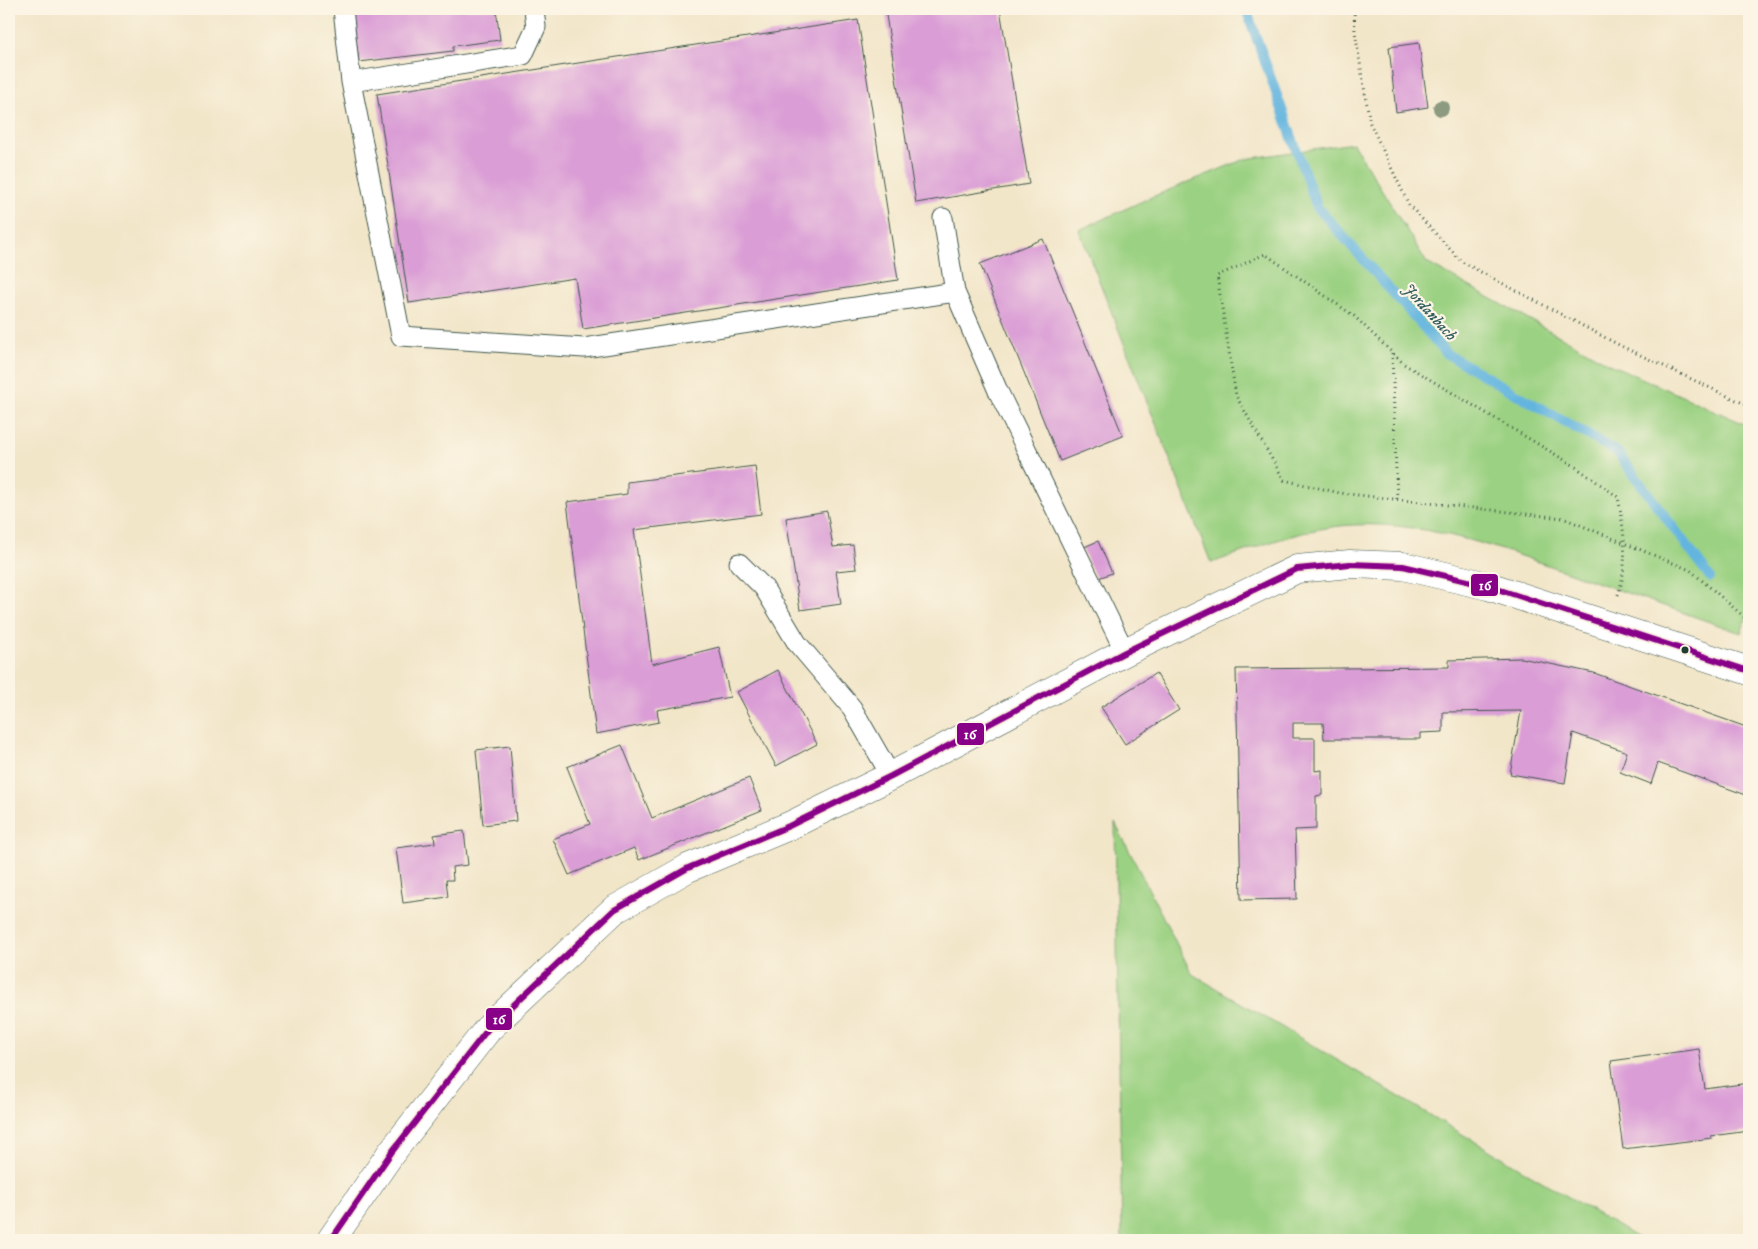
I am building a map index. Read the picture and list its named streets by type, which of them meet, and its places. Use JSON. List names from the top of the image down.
{
  "water": ["Jordanbach"],
  "lines": ["transit line 16"]
}
